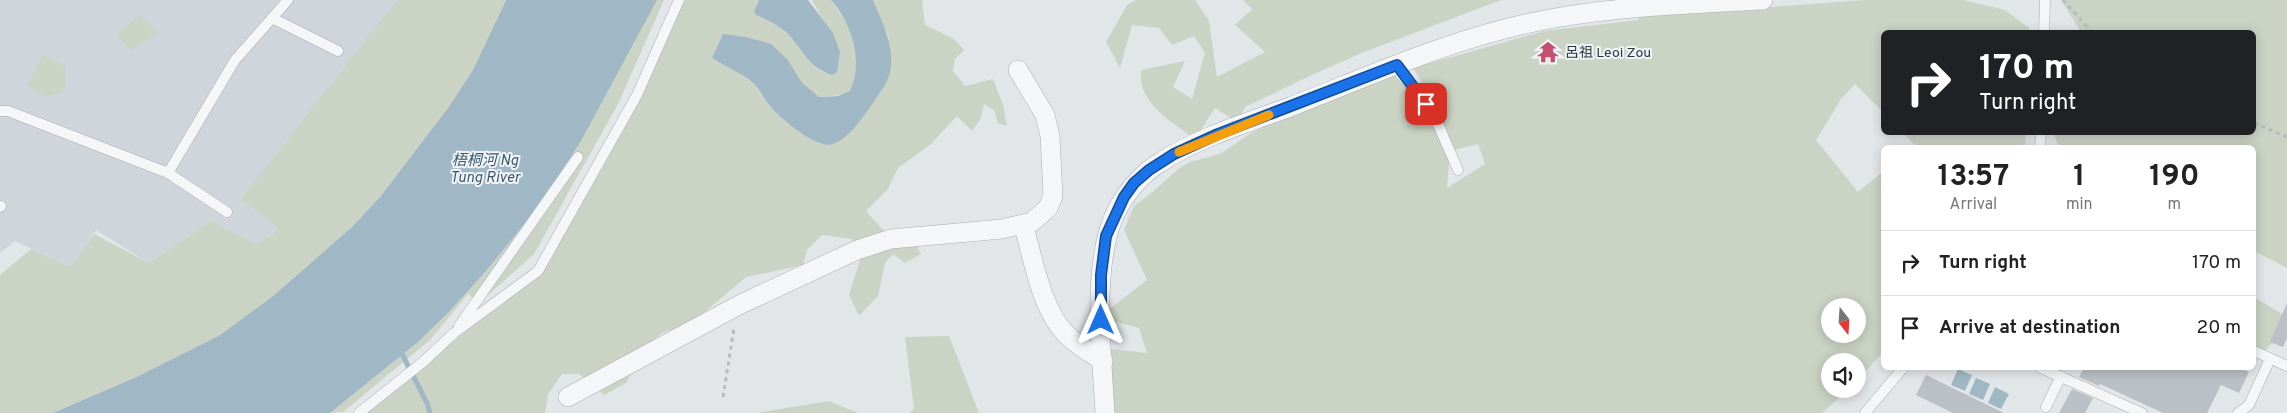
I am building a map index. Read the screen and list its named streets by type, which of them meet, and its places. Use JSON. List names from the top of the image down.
{
  "water": ["梧桐河 Ng Tung River"],
  "places": {
    "temple": ["呂祖 Leoi Zou"]
  },
  "north": "bottom",
  "page": {
    "turn": ["170 m", "Turn right"],
    "eta": [
      "13:57",
      "Arrival",
      "1",
      "min",
      "190",
      "m"
    ],
    "list": [
      {
        "name": "Turn right",
        "value": "170 m"
      },
      {
        "name": "Arrive at destination",
        "value": "20 m"
      }
    ]
  }
}
